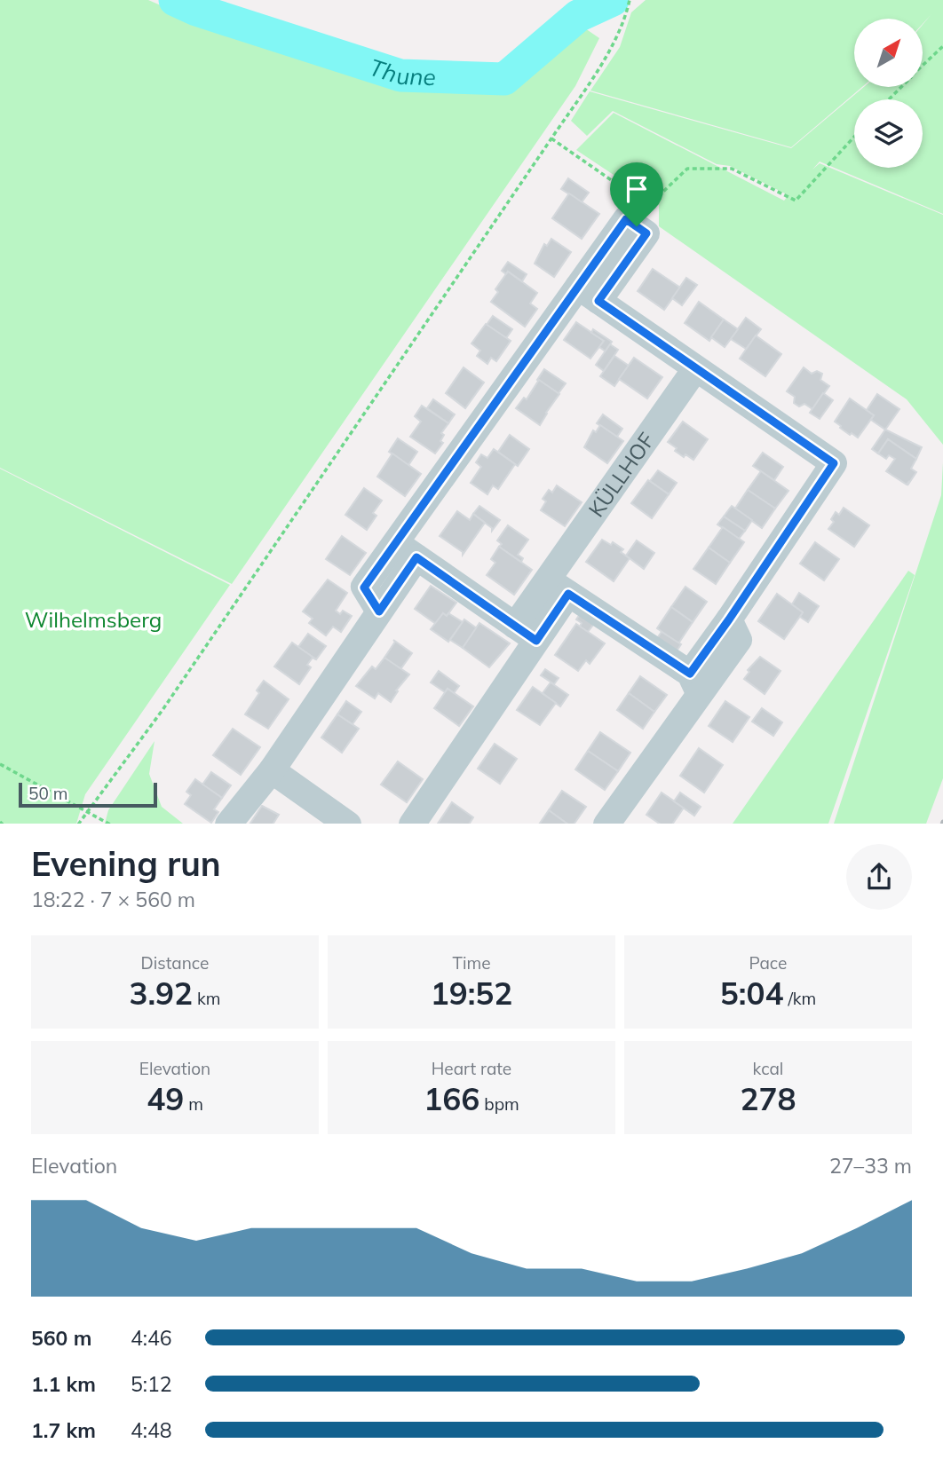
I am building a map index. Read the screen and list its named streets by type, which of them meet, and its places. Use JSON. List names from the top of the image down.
{
  "streets": {
    "street": ["KÜLLHOF"]
  },
  "water": ["Thune"],
  "parks": ["Wilhelmsberg"],
  "scale_bar": "50 m",
  "north": "top right",
  "page": {
    "scale": "50 m",
    "heading": ["Evening run", "18:22 · 7 × 560 m"],
    "stats": [
      ["Distance", "3.92 km"],
      ["Time", "19:52"],
      ["Pace", "5:04 /km"],
      ["Elevation", "49 m"],
      ["Heart rate", "166 bpm"],
      ["kcal", "278"]
    ],
    "chart": ["Elevation", "27–33 m"],
    "list": [
      {
        "name": "560 m",
        "note": "4:46"
      },
      {
        "name": "1.1 km",
        "note": "5:12"
      },
      {
        "name": "1.7 km",
        "note": "4:48"
      }
    ]
  }
}
